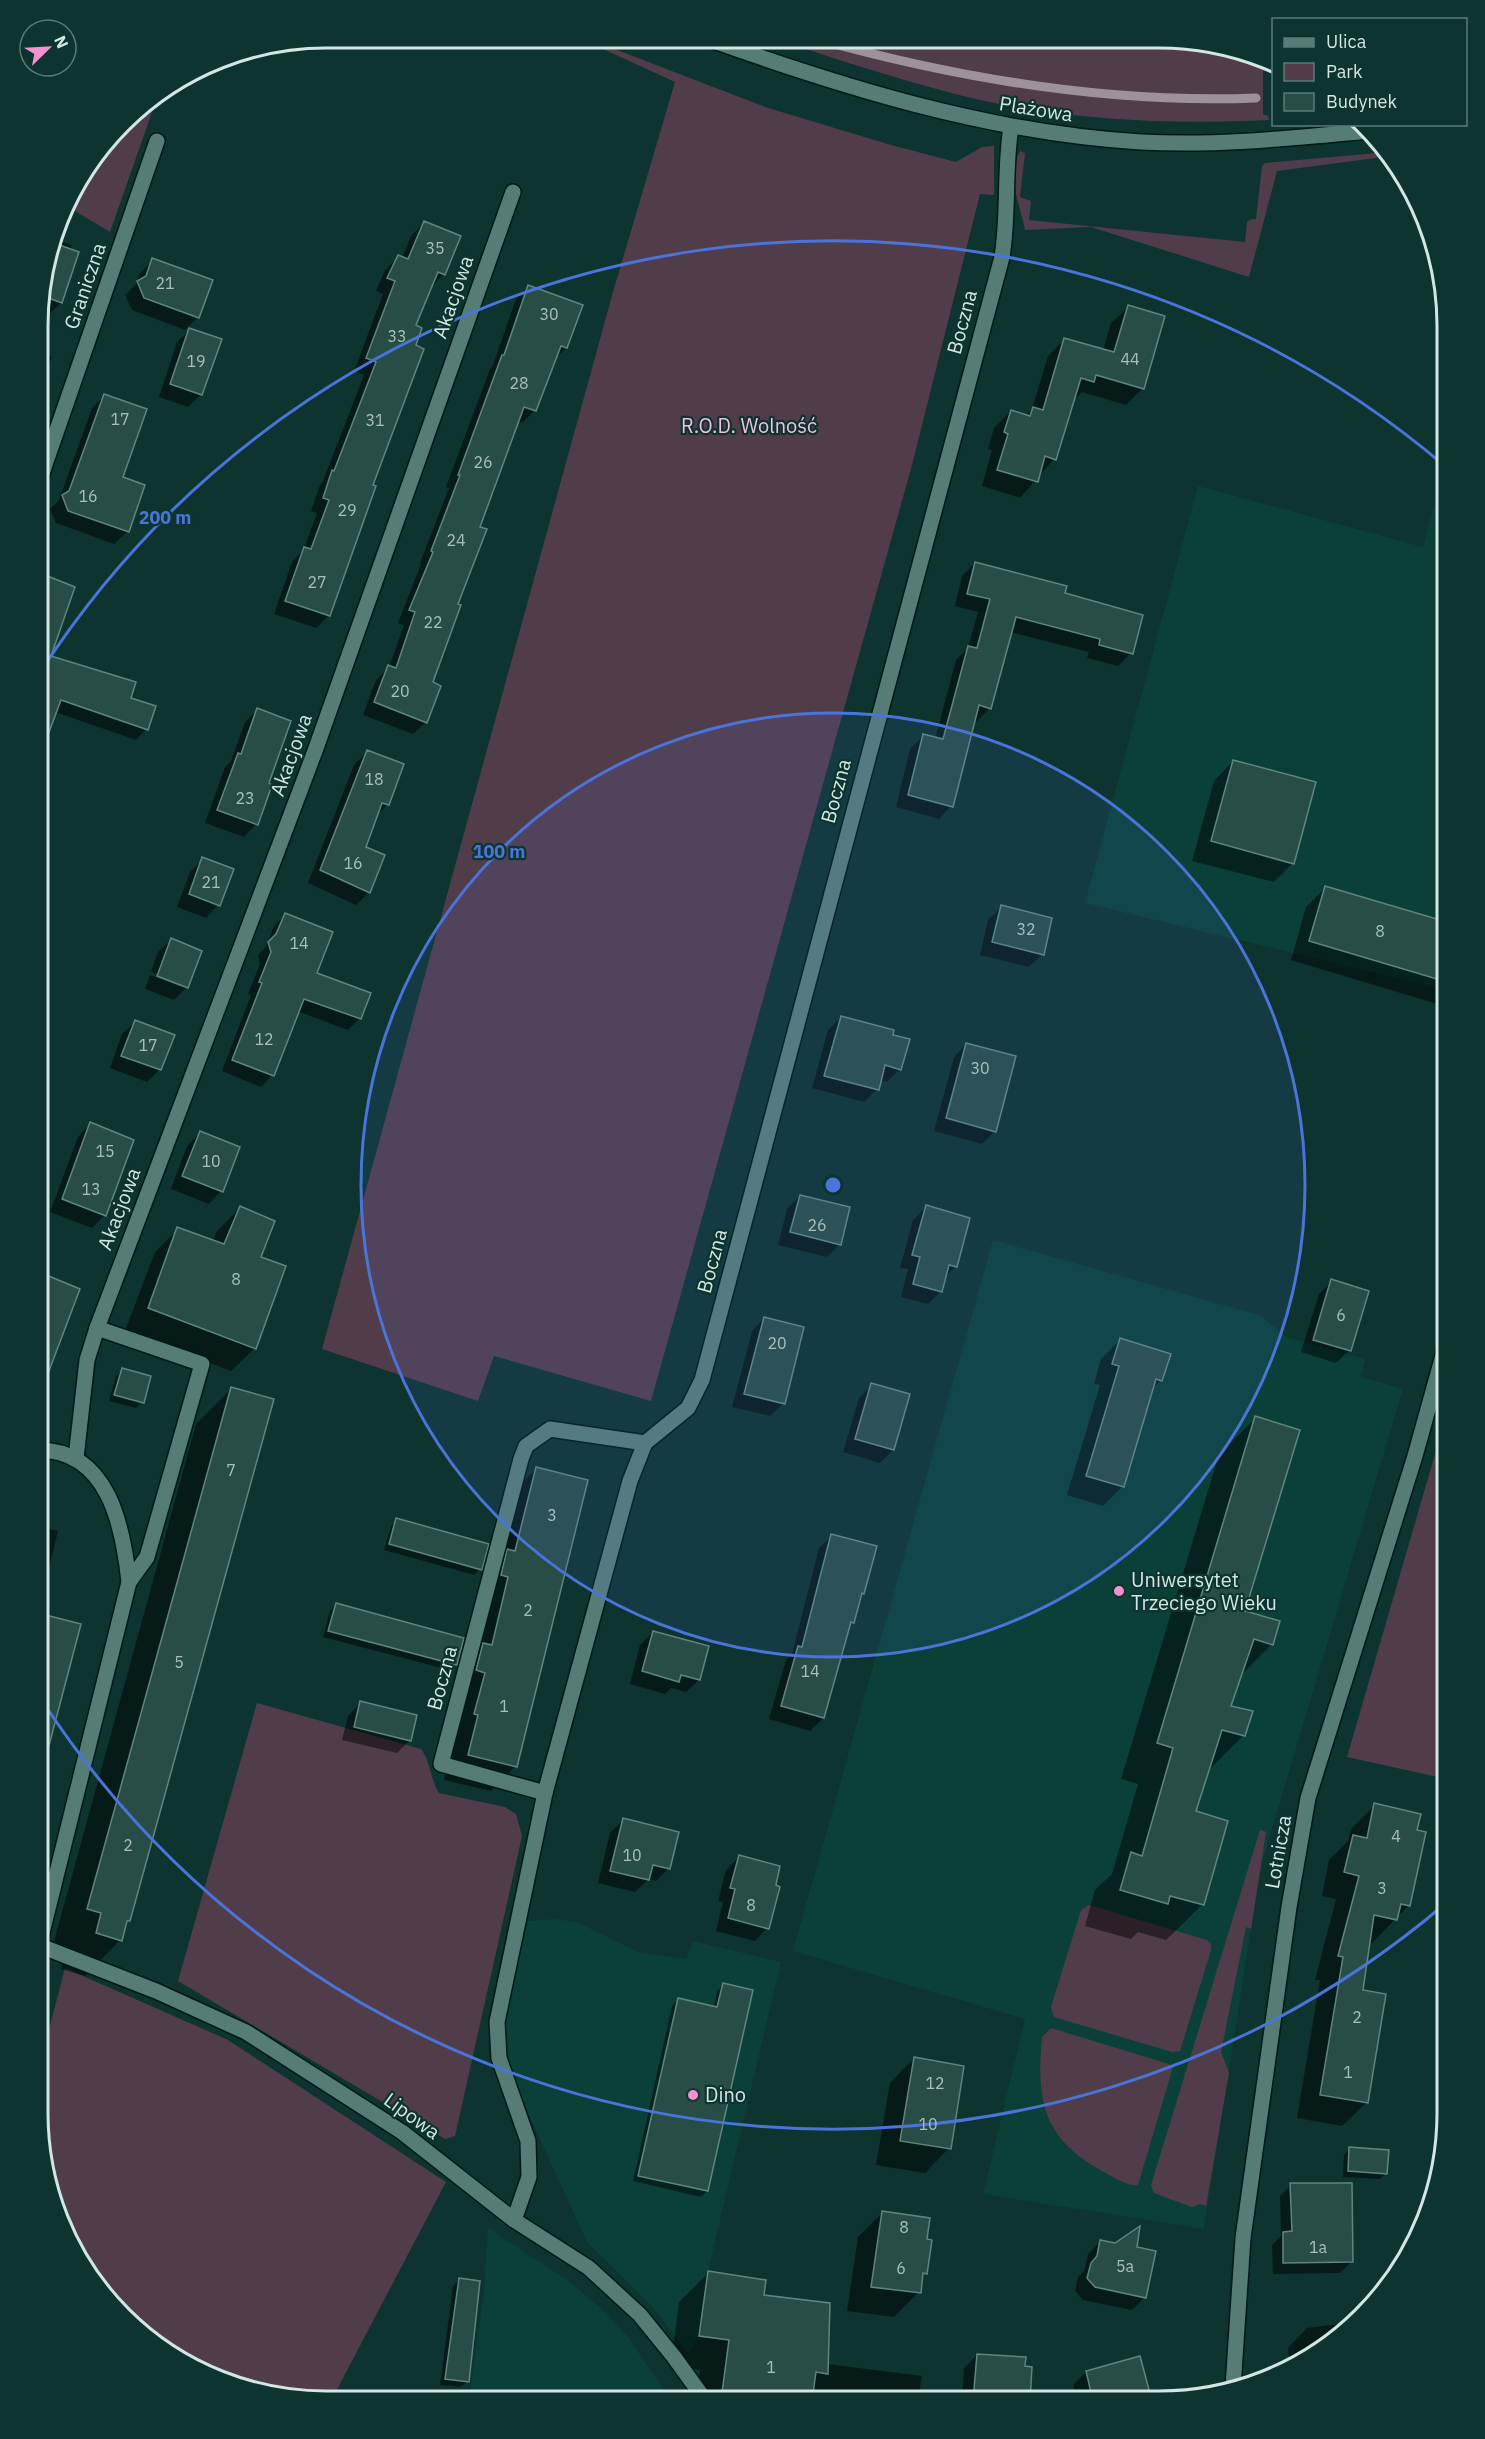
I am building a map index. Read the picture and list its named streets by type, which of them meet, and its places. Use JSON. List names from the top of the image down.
{
  "streets": {
    "street": [
      "Plażowa",
      "Graniczna",
      "Akacjowa",
      "Boczna",
      "Lotnicza",
      "Lipowa"
    ]
  },
  "crossings": [
    ["Plażowa", "Boczna"],
    ["Boczna", "Lipowa"]
  ],
  "parks": ["R.O.D. Wolność"],
  "places": ["Uniwersytet Trzeciego Wieku", "Dino"],
  "house_numbers": [
    "35",
    "21",
    "30",
    "33",
    "44",
    "19",
    "28",
    "17",
    "31",
    "26",
    "16",
    "29",
    "24",
    "27",
    "22",
    "20",
    "18",
    "23",
    "16",
    "21",
    "32",
    "8",
    "14",
    "12",
    "17",
    "30",
    "15",
    "10",
    "13",
    "26",
    "8",
    "6",
    "20",
    "7",
    "3",
    "2",
    "5",
    "14",
    "1",
    "4",
    "2",
    "10",
    "3",
    "8",
    "2",
    "1",
    "12",
    "10",
    "8",
    "1a",
    "5a",
    "6",
    "1"
  ],
  "legend": ["Ulica", "Park", "Budynek"],
  "north": "top right",
  "rings": ["200 m", "100 m"]
}
